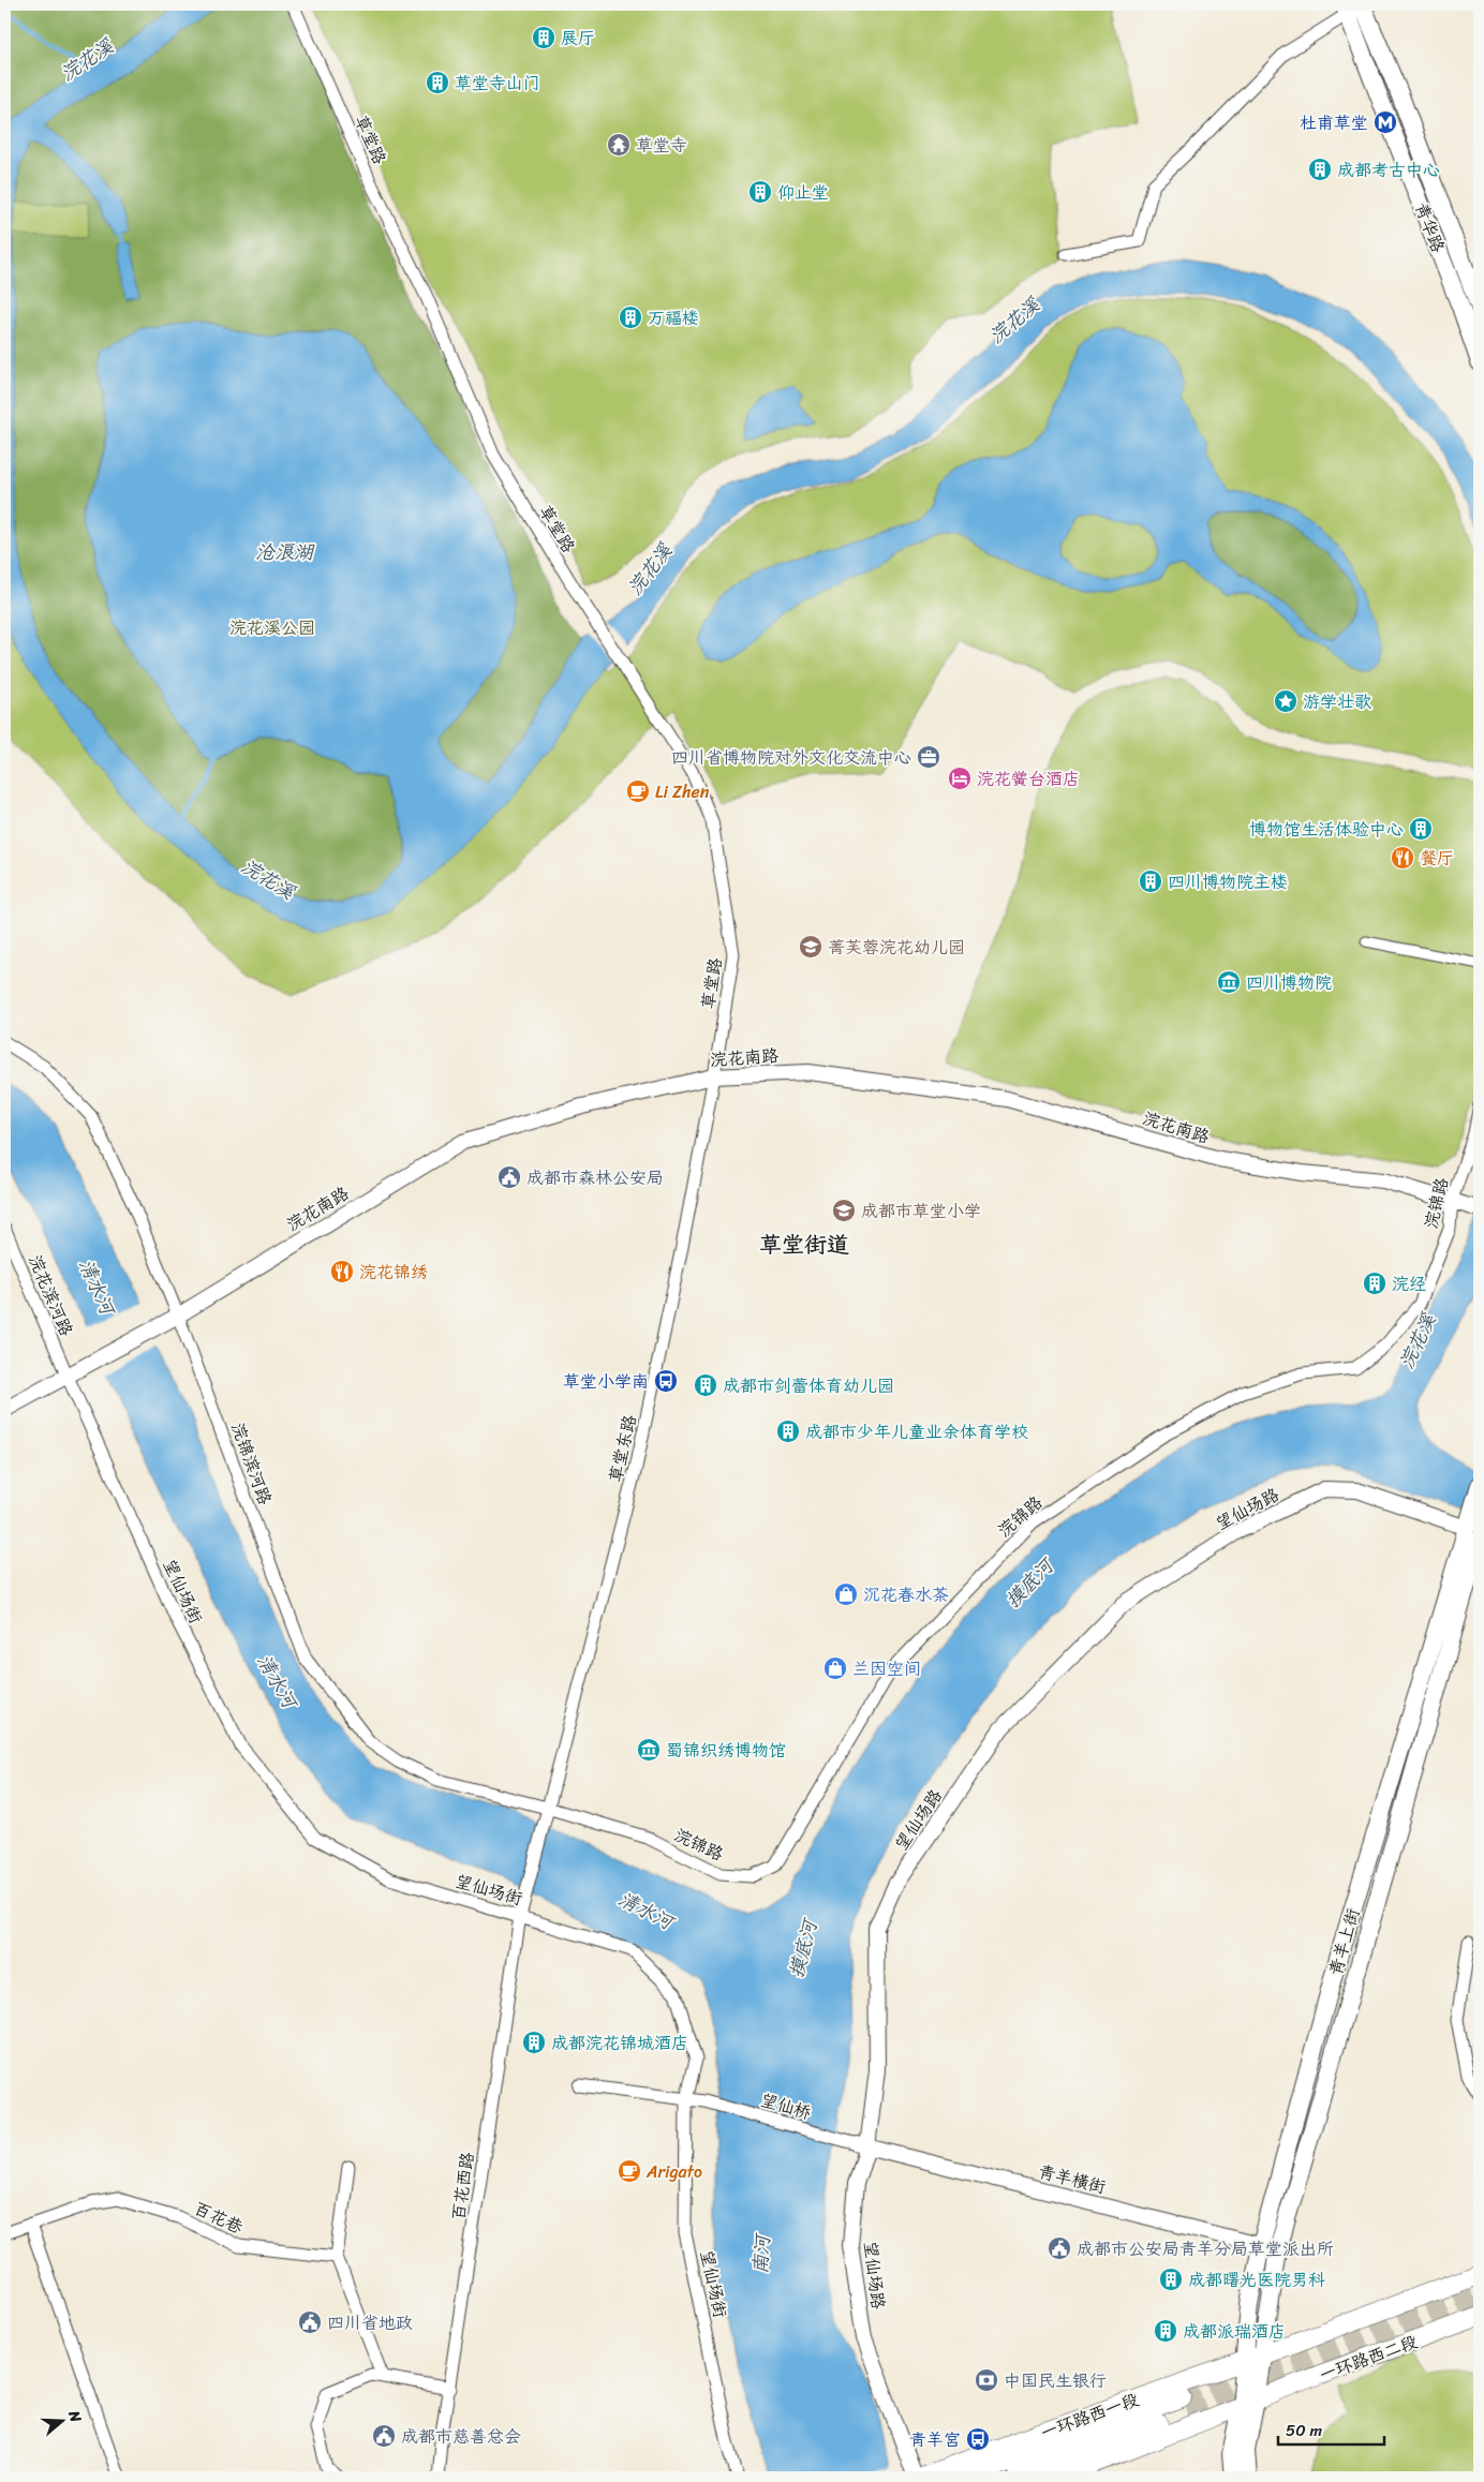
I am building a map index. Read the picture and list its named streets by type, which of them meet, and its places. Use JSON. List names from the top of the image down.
{
  "streets": {
    "main road": [
      "青华路",
      "青羊上街",
      "一环路西二段",
      "一环路西一段"
    ],
    "street": [
      "草堂路",
      "浣花南路",
      "浣锦路",
      "浣花滨河路",
      "草堂东路",
      "浣锦滨河路",
      "望仙场路",
      "望仙场街",
      "望仙桥",
      "青羊横街",
      "百花西路",
      "百花巷"
    ]
  },
  "crossings": [
    ["草堂路", "浣花南路"],
    ["草堂路", "草堂东路"],
    ["浣花南路", "浣锦路"],
    ["浣花南路", "浣花滨河路"],
    ["浣花南路", "草堂东路"],
    ["浣花南路", "浣锦滨河路"],
    ["浣花南路", "望仙场街"],
    ["浣锦路", "草堂东路"],
    ["浣锦路", "浣锦滨河路"],
    ["浣花滨河路", "望仙场街"],
    ["草堂东路", "浣锦滨河路"],
    ["草堂东路", "百花西路"],
    ["望仙场路", "青羊上街"],
    ["望仙场路", "望仙桥"],
    ["望仙场路", "青羊横街"],
    ["望仙场路", "一环路西一段"],
    ["望仙场街", "望仙桥"],
    ["望仙场街", "百花西路"],
    ["青羊上街", "青羊横街"],
    ["青羊上街", "一环路西二段"],
    ["青羊上街", "一环路西一段"],
    ["望仙桥", "青羊横街"]
  ],
  "districts": ["草堂街道"],
  "water": [
    "浣花溪",
    "沧浪湖",
    "清水河",
    "摸底河",
    "南河"
  ],
  "parks": ["浣花溪公园"],
  "places": {
    "building": [
      "展厅",
      "草堂寺山门",
      "成都考古中心",
      "仰止堂",
      "万福楼",
      "博物馆生活体验中心",
      "四川博物院主楼",
      "浣经",
      "成都市剑蕾体育幼儿园",
      "成都市少年儿童业余体育学校",
      "成都浣花锦城酒店",
      "成都曙光医院男科",
      "成都派瑞酒店"
    ],
    "metro station": ["杜甫草堂"],
    "temple": ["草堂寺"],
    "place": ["游学壮歌"],
    "office": ["四川省博物院对外文化交流中心"],
    "hotel": ["浣花黉台酒店"],
    "cafe": ["Li Zhen", "Arigato"],
    "restaurant": ["餐厅", "浣花锦绣"],
    "school or university": ["菁芙蓉浣花幼儿园", "成都市草堂小学"],
    "museum": ["四川博物院", "蜀锦织绣博物馆"],
    "public building": [
      "成都市森林公安局",
      "成都市公安局青羊分局草堂派出所",
      "四川省地政",
      "成都市慈善总会"
    ],
    "bus stop": ["草堂小学南", "青羊宫"],
    "shop": ["沉花春水茶", "兰因空间"],
    "bank": ["中国民生银行"]
  },
  "scale_bar": "50 m",
  "north": "right"
}
